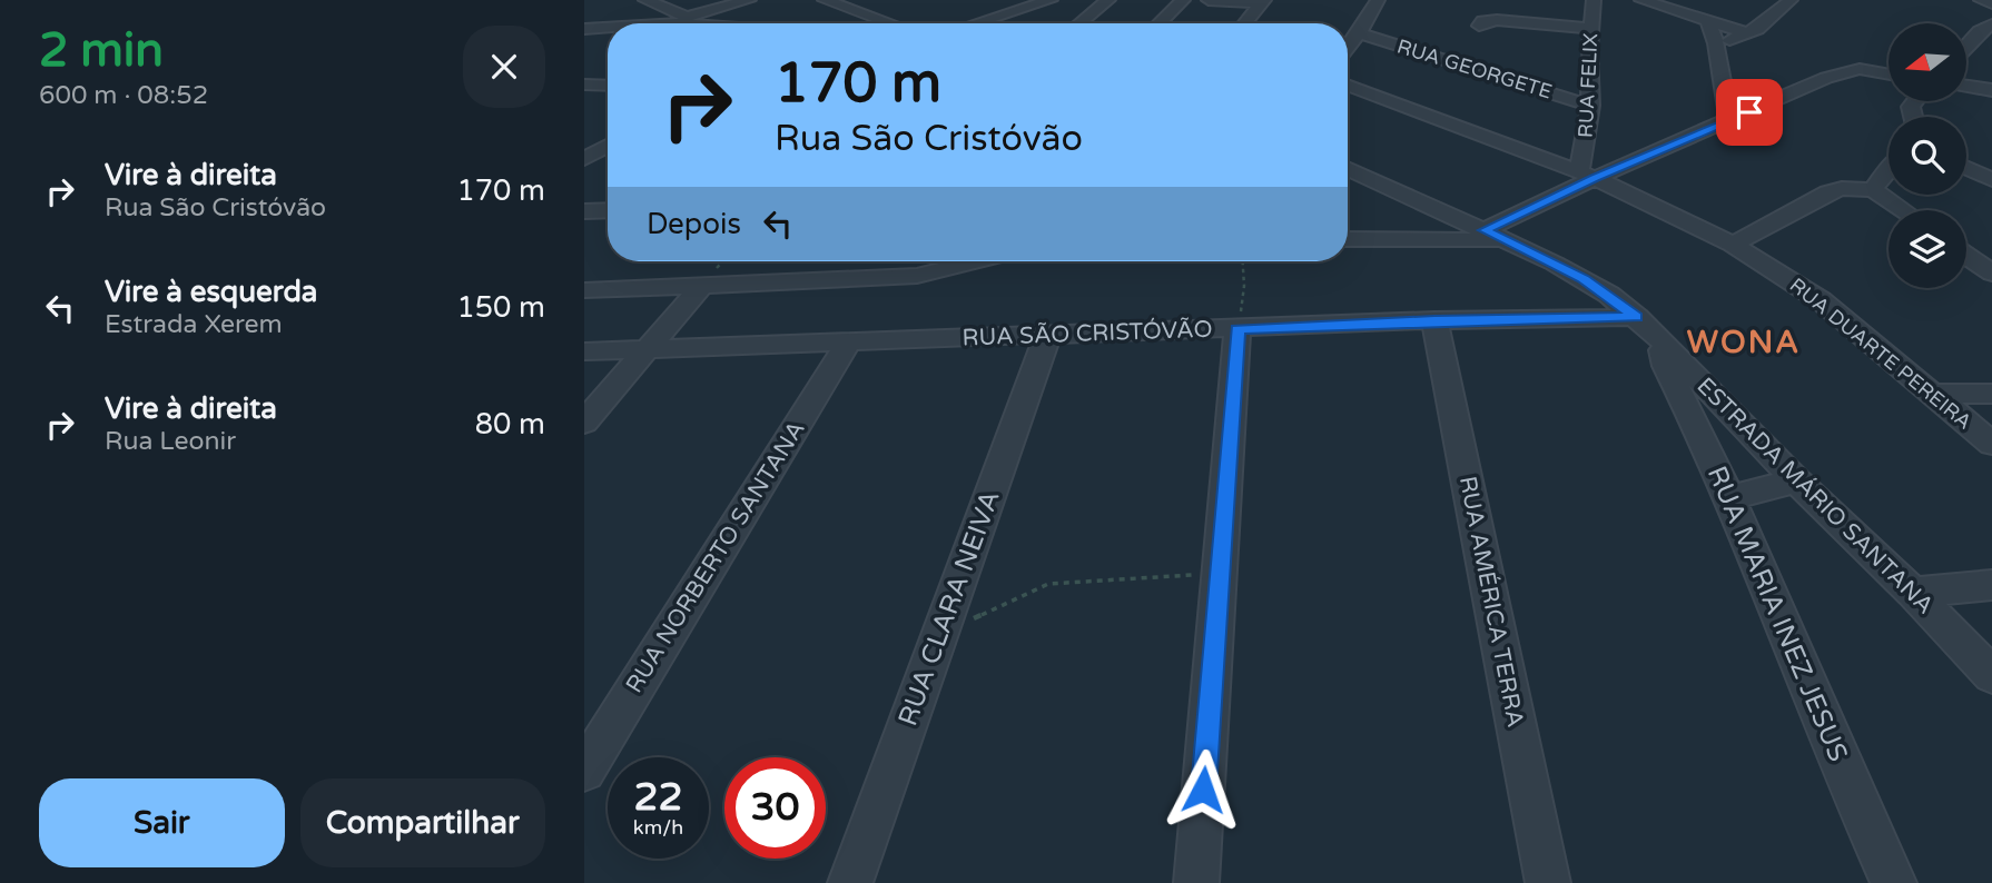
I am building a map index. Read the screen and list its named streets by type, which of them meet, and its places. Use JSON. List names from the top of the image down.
{
  "streets": {
    "street": [
      "RUA GEORGETE",
      "RUA FELIX",
      "RUA SÃO CRISTÓVÃO",
      "RUA DUARTE PEREIRA",
      "ESTRADA MÁRIO SANTANA",
      "RUA NORBERTO SANTANA",
      "RUA AMÉRICA TERRA",
      "RUA CLARA NEIVA",
      "RUA MARIA INEZ JESUS"
    ]
  },
  "crossings": [
    ["RUA GEORGETE", "RUA FELIX"],
    ["RUA FELIX", "RUA DUARTE PEREIRA"],
    ["RUA SÃO CRISTÓVÃO", "ESTRADA MÁRIO SANTANA"],
    ["RUA SÃO CRISTÓVÃO", "RUA NORBERTO SANTANA"],
    ["RUA SÃO CRISTÓVÃO", "RUA AMÉRICA TERRA"],
    ["RUA SÃO CRISTÓVÃO", "RUA CLARA NEIVA"],
    ["ESTRADA MÁRIO SANTANA", "RUA MARIA INEZ JESUS"]
  ],
  "districts": ["WONA"],
  "north": "left",
  "page": {
    "heading": ["2 min", "600 m · 08:52"],
    "turn": ["170 m", "Rua São Cristóvão"],
    "list": [
      {
        "name": "Vire à direita",
        "note": "Rua São Cristóvão",
        "value": "170 m"
      },
      {
        "name": "Vire à esquerda",
        "note": "Estrada Xerem",
        "value": "150 m"
      },
      {
        "name": "Vire à direita",
        "note": "Rua Leonir",
        "value": "80 m"
      }
    ],
    "then": "Depois",
    "speed": "22 km/h",
    "limit": "30",
    "buttons": ["Sair", "Compartilhar"]
  }
}
